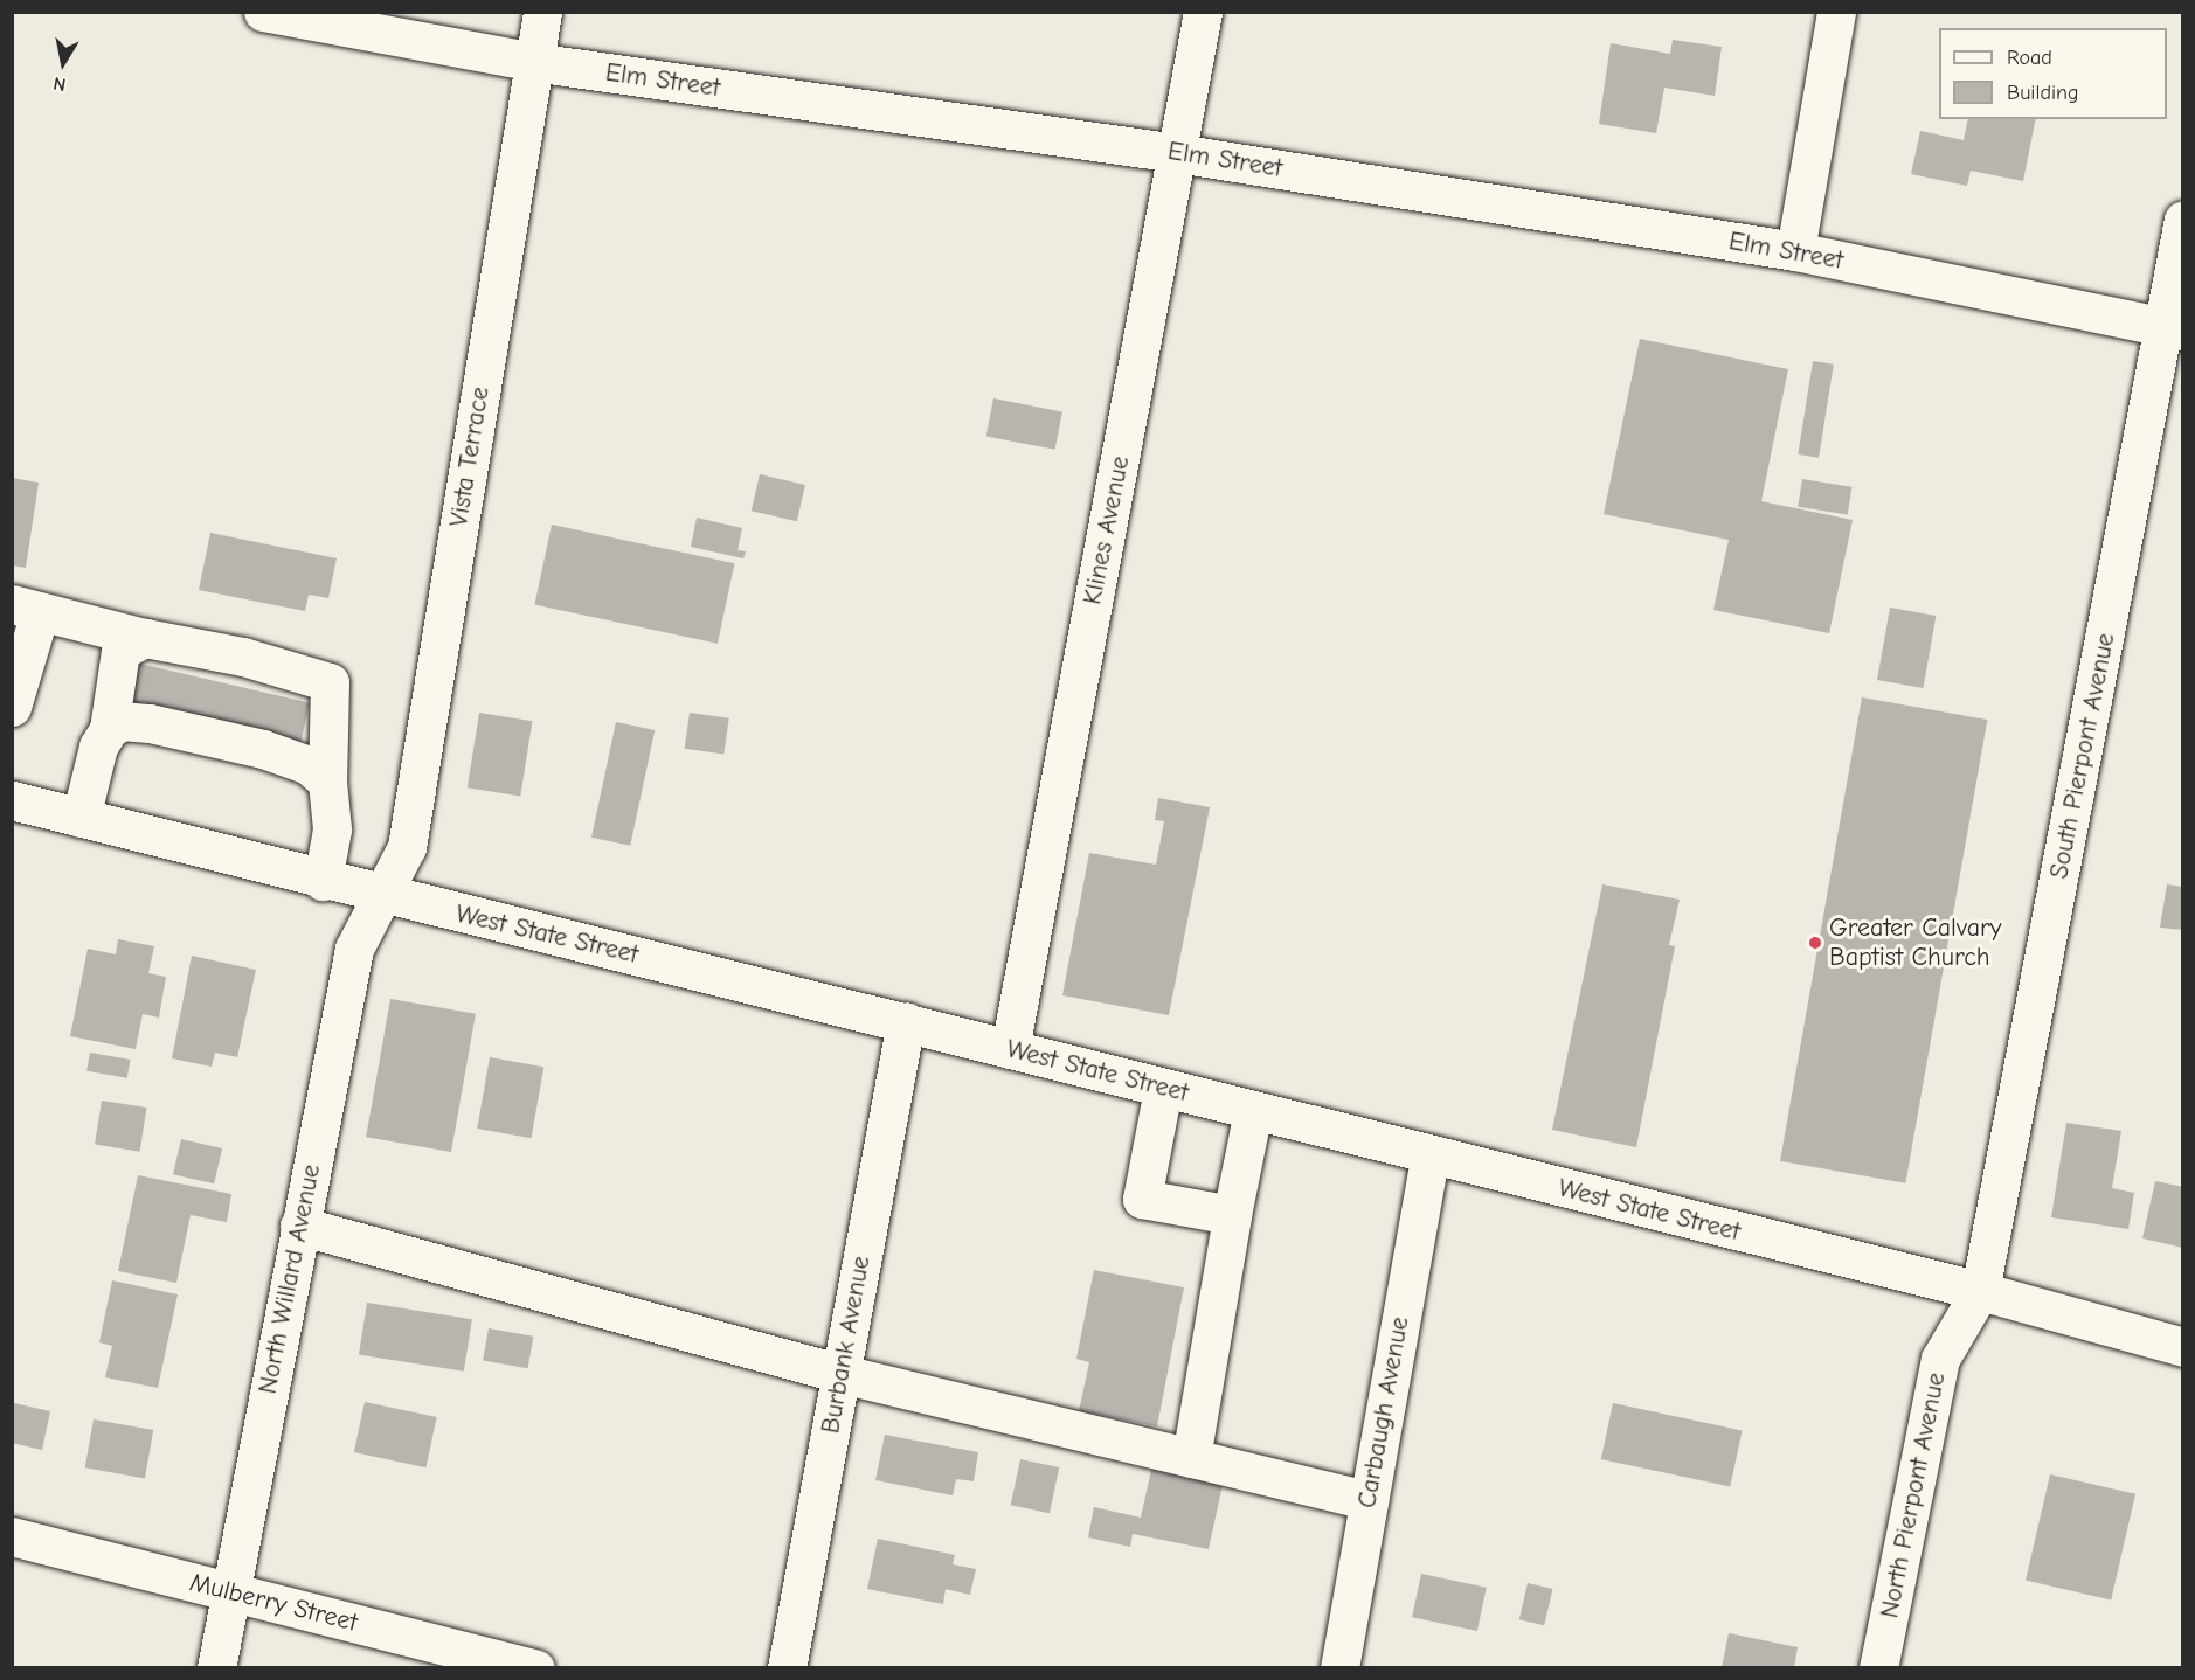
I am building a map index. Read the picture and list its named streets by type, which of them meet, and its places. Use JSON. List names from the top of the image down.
{
  "streets": {
    "street": [
      "Elm Street",
      "Vista Terrace",
      "Klines Avenue",
      "South Pierpont Avenue",
      "West State Street",
      "North Willard Avenue",
      "Burbank Avenue",
      "Carbaugh Avenue",
      "North Pierpont Avenue",
      "Mulberry Street"
    ]
  },
  "crossings": [
    ["Elm Street", "Vista Terrace"],
    ["Elm Street", "Klines Avenue"],
    ["Elm Street", "South Pierpont Avenue"],
    ["Vista Terrace", "West State Street"],
    ["Vista Terrace", "North Willard Avenue"],
    ["Klines Avenue", "West State Street"],
    ["South Pierpont Avenue", "West State Street"],
    ["South Pierpont Avenue", "North Pierpont Avenue"],
    ["West State Street", "North Willard Avenue"],
    ["West State Street", "Burbank Avenue"],
    ["West State Street", "Carbaugh Avenue"],
    ["West State Street", "North Pierpont Avenue"],
    ["North Willard Avenue", "Mulberry Street"]
  ],
  "places": ["Greater Calvary Baptist Church"],
  "legend": ["Road", "Building"],
  "north": "bottom"
}
